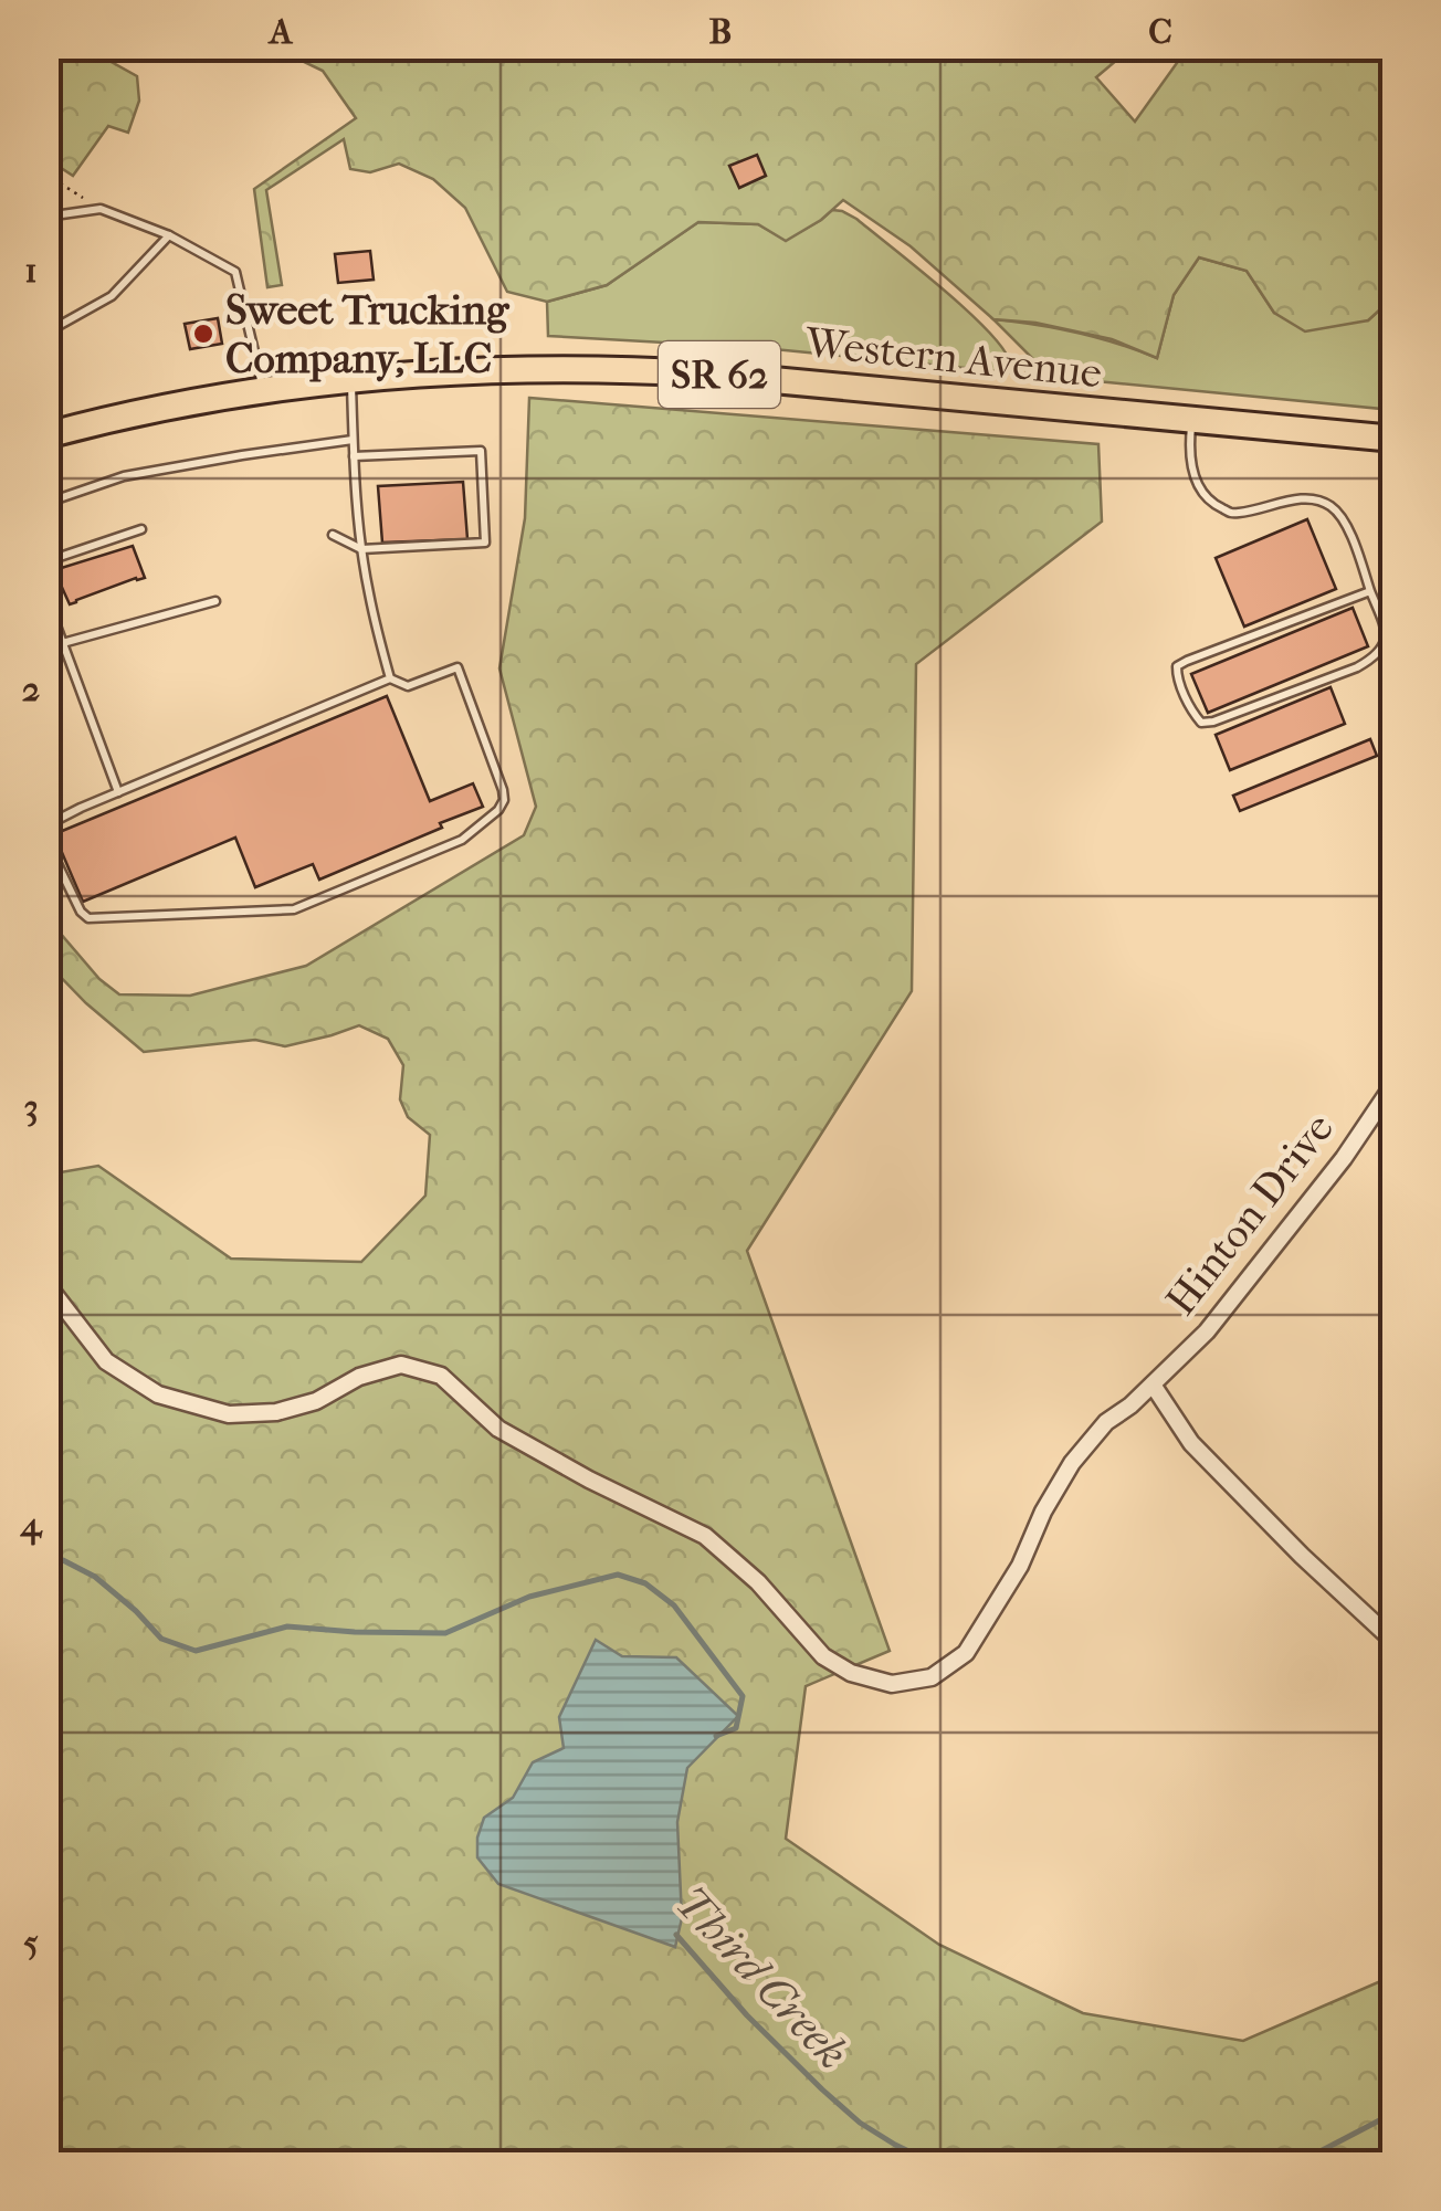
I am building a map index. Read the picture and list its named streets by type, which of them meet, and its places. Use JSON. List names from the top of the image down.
{
  "streets": {
    "main road": ["Western Avenue", "SR 62"],
    "street": ["Hinton Drive"]
  },
  "water": ["Third Creek"],
  "places": ["Sweet Trucking Company, LLC"],
  "grid": {
    "columns": ["A", "B", "C"],
    "rows": [
      "1",
      "2",
      "3",
      "4",
      "5"
    ]
  }
}
